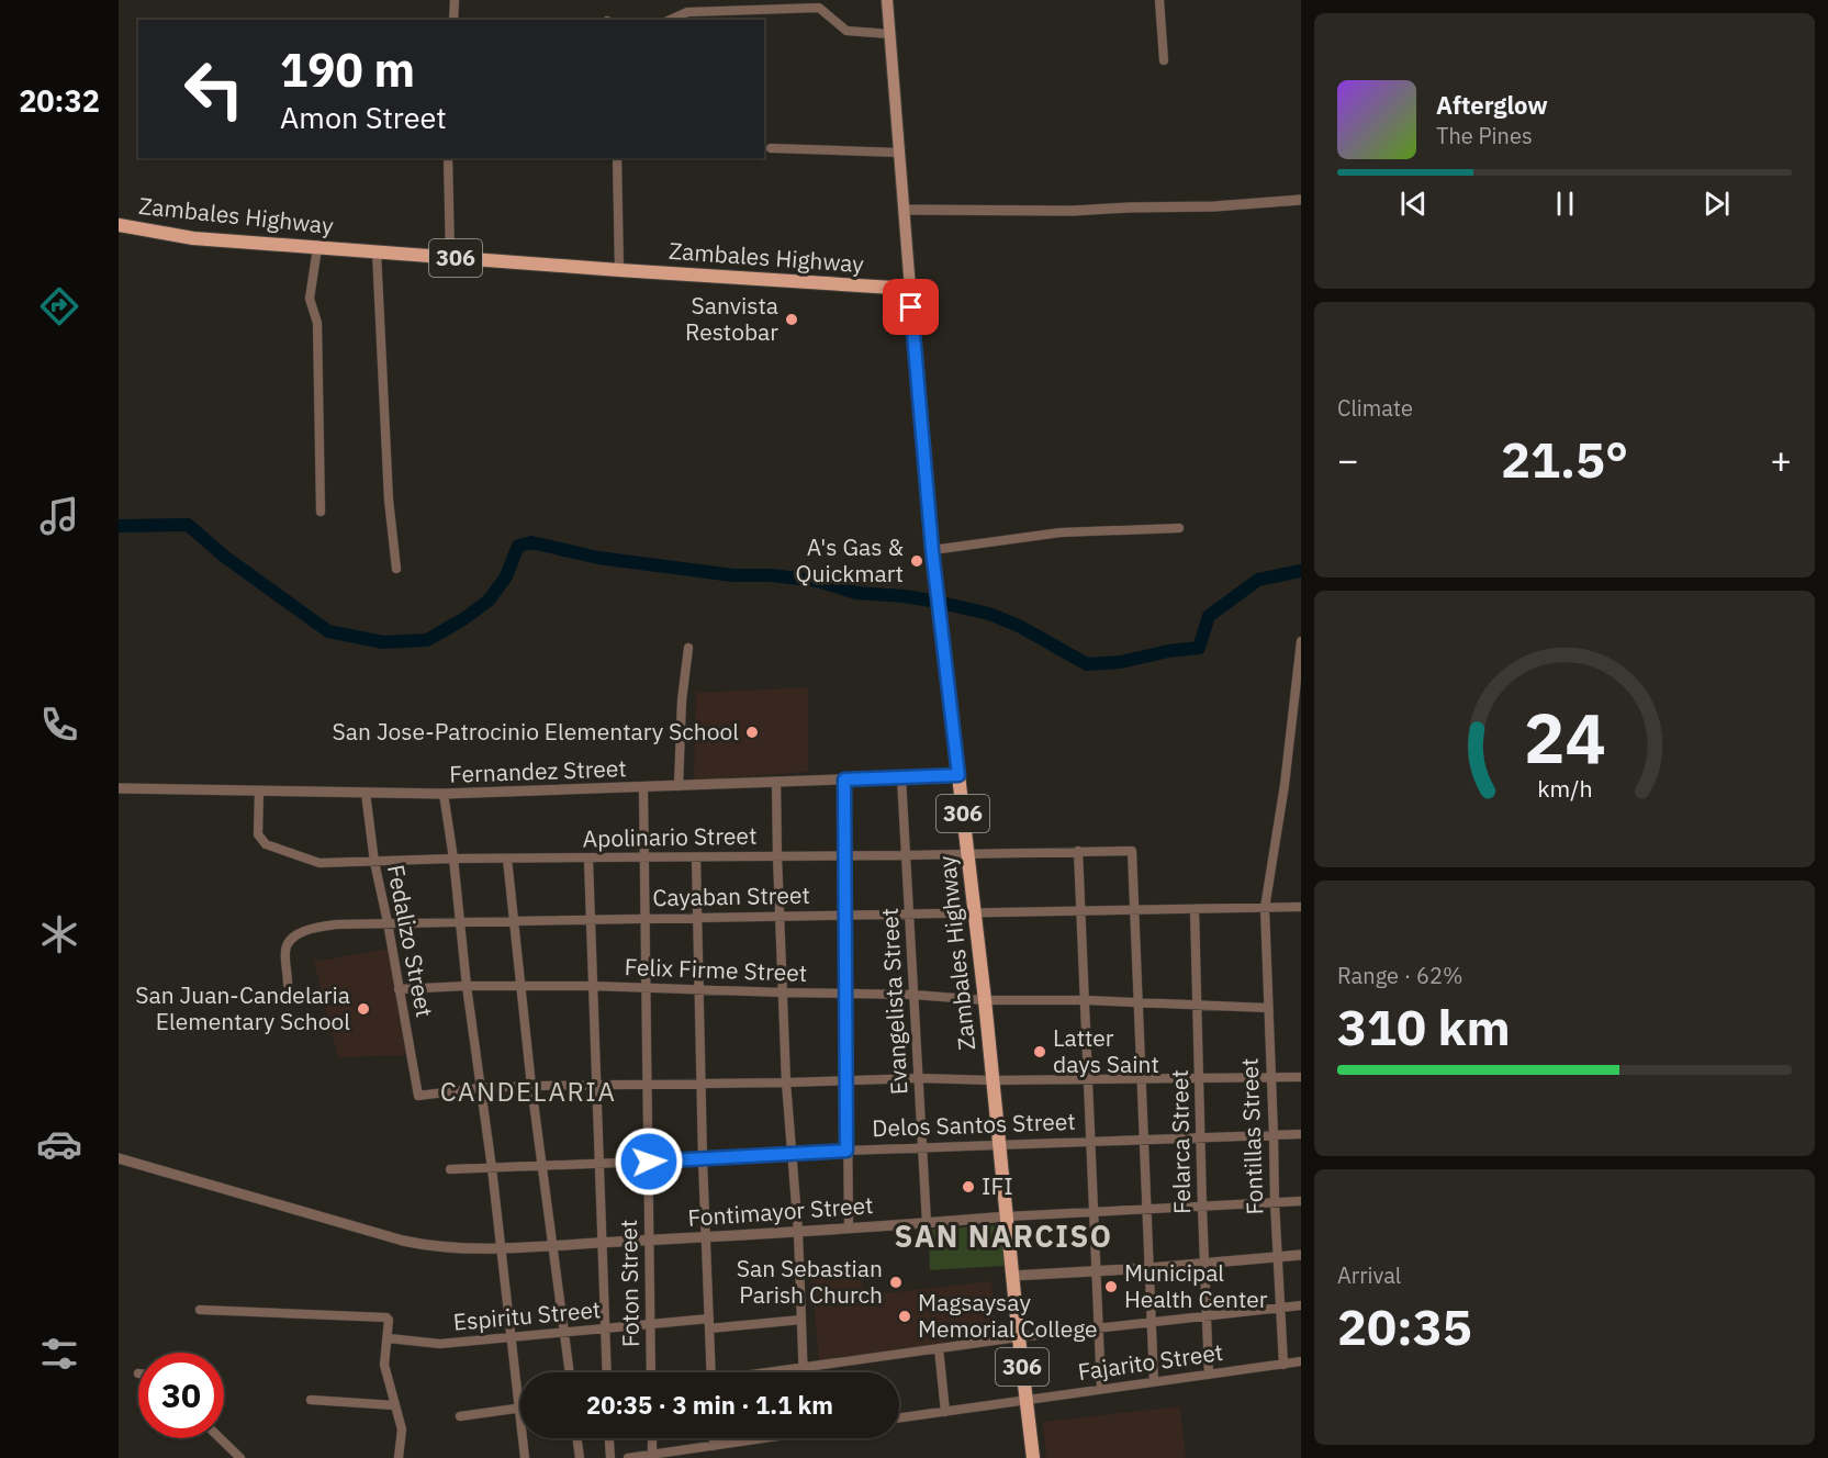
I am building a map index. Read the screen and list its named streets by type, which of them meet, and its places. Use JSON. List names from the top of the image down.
{
  "streets": {
    "main road": ["Zambales Highway", "306"],
    "street": [
      "Fernandez Street",
      "Apolinario Street",
      "Cayaban Street",
      "Fedalizo Street",
      "Felix Firme Street",
      "Evangelista Street",
      "Delos Santos Street",
      "Fontillas Street",
      "Felarca Street",
      "Fontimayor Street",
      "Foton Street",
      "Espiritu Street",
      "Fajarito Street"
    ]
  },
  "crossings": [
    ["Zambales Highway", "Fernandez Street"],
    ["Zambales Highway", "Apolinario Street"],
    ["Zambales Highway", "Cayaban Street"],
    ["Zambales Highway", "Felix Firme Street"],
    ["Zambales Highway", "Delos Santos Street"],
    ["Zambales Highway", "Fontimayor Street"],
    ["Zambales Highway", "Fajarito Street"],
    ["Fernandez Street", "Apolinario Street"],
    ["Fernandez Street", "Fedalizo Street"],
    ["Fernandez Street", "Evangelista Street"],
    ["Fernandez Street", "Foton Street"],
    ["Apolinario Street", "Cayaban Street"],
    ["Apolinario Street", "Fedalizo Street"],
    ["Apolinario Street", "Evangelista Street"],
    ["Apolinario Street", "Foton Street"],
    ["Cayaban Street", "Fedalizo Street"],
    ["Cayaban Street", "Evangelista Street"],
    ["Cayaban Street", "Fontillas Street"],
    ["Cayaban Street", "Felarca Street"],
    ["Cayaban Street", "Foton Street"],
    ["Fedalizo Street", "Felix Firme Street"],
    ["Felix Firme Street", "Evangelista Street"],
    ["Felix Firme Street", "Fontillas Street"],
    ["Felix Firme Street", "Felarca Street"],
    ["Felix Firme Street", "Foton Street"],
    ["Evangelista Street", "Delos Santos Street"],
    ["Evangelista Street", "Fontimayor Street"],
    ["Delos Santos Street", "Fontillas Street"],
    ["Delos Santos Street", "Felarca Street"],
    ["Delos Santos Street", "Foton Street"],
    ["Fontillas Street", "Fontimayor Street"],
    ["Fontillas Street", "Fajarito Street"],
    ["Felarca Street", "Fontimayor Street"],
    ["Felarca Street", "Fajarito Street"],
    ["Fontimayor Street", "Foton Street"],
    ["Foton Street", "Espiritu Street"]
  ],
  "districts": ["CANDELARIA", "SAN NARCISO"],
  "places": [
    "Sanvista Restobar",
    "A's Gas & Quickmart",
    "San Jose-Patrocinio Elementary School",
    "San Juan-Candelaria Elementary School",
    "Latter days Saint",
    "IFI",
    "San Sebastian Parish Church",
    "Municipal Health Center",
    "Magsaysay Memorial College"
  ],
  "page": {
    "tabs": "20:32",
    "turn": ["190 m", "Amon Street"],
    "song": ["Afterglow", "The Pines"],
    "tile": [
      "Climate",
      ["Range · 62%", "310 km"],
      ["Arrival", "20:35"]
    ],
    "heat": ["−", "21.5°", "+"],
    "limit": "30",
    "trip": "20:35 · 3 min · 1.1 km",
    "gauge": ["24", "km/h"]
  }
}
